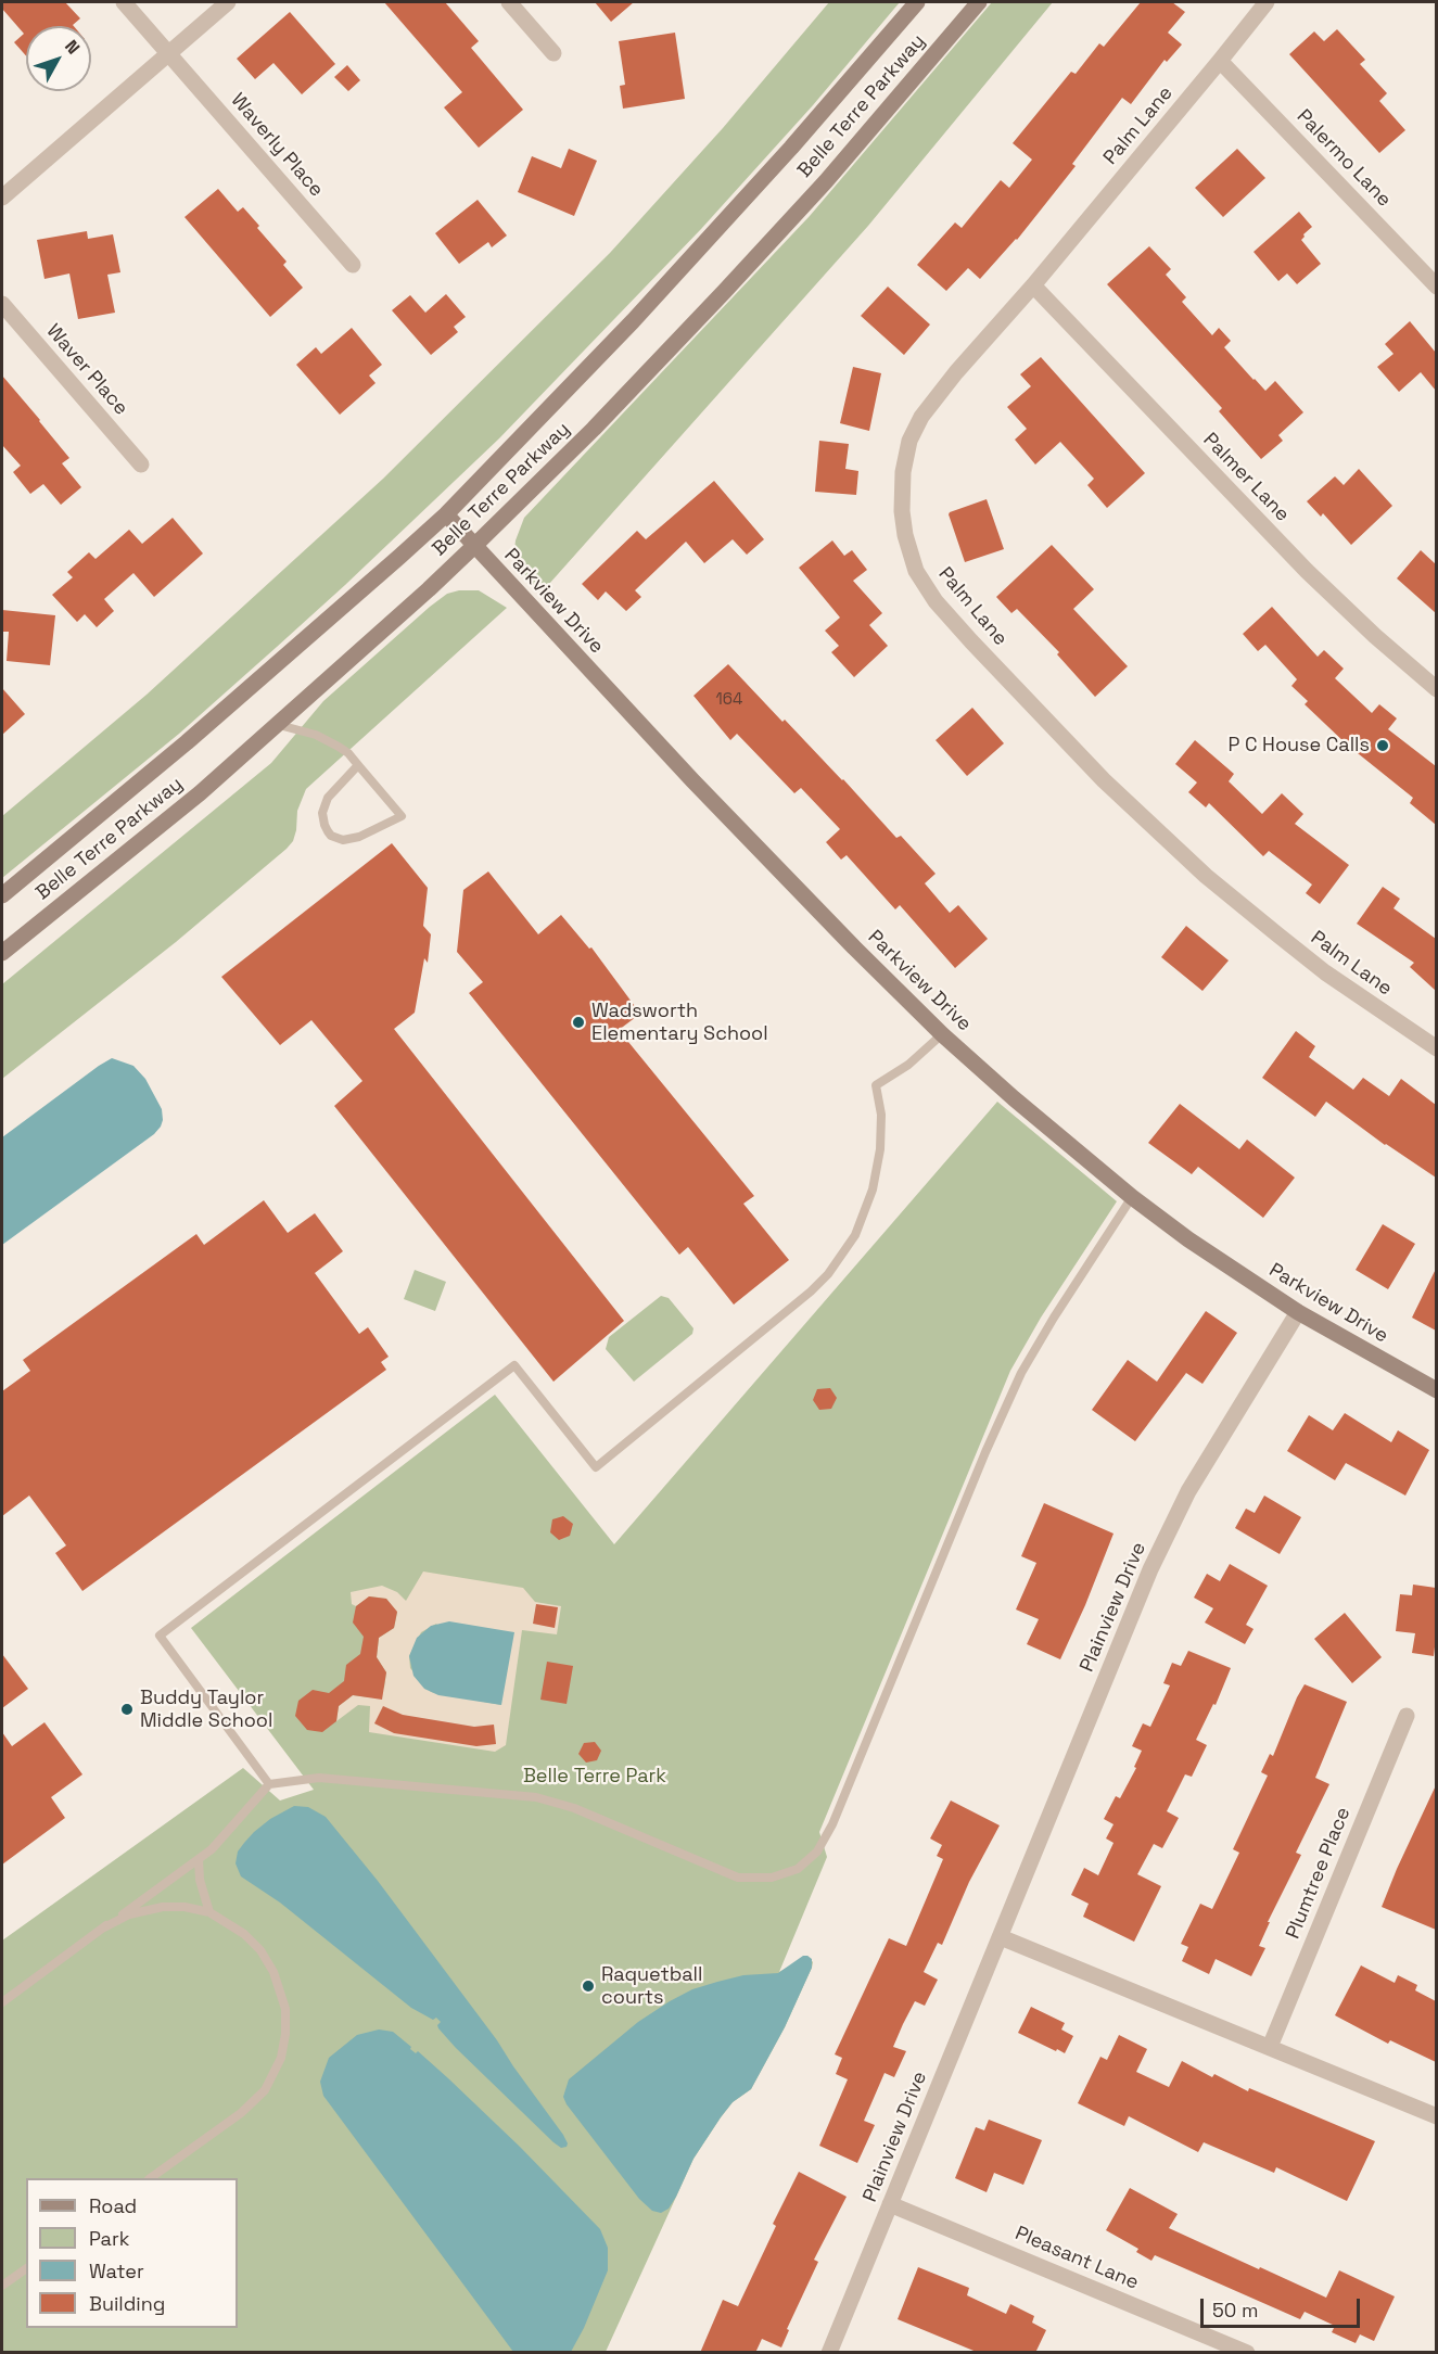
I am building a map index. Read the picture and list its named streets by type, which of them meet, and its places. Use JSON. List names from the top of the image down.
{
  "streets": {
    "main road": ["Belle Terre Parkway", "Parkview Drive"],
    "street": [
      "Palm Lane",
      "Waverly Place",
      "Palermo Lane",
      "Waver Place",
      "Palmer Lane",
      "Plainview Drive",
      "Plumtree Place",
      "Pleasant Lane"
    ]
  },
  "crossings": [
    ["Belle Terre Parkway", "Parkview Drive"],
    ["Palm Lane", "Palermo Lane"],
    ["Palm Lane", "Palmer Lane"],
    ["Parkview Drive", "Plainview Drive"],
    ["Plainview Drive", "Pleasant Lane"]
  ],
  "parks": ["Belle Terre Park"],
  "places": [
    "P C House Calls",
    "Wadsworth Elementary School",
    "Buddy Taylor Middle School",
    "Raquetball courts"
  ],
  "house_numbers": ["164"],
  "legend": [
    "Road",
    "Park",
    "Water",
    "Building"
  ],
  "scale_bar": "50 m",
  "north": "top right"
}
